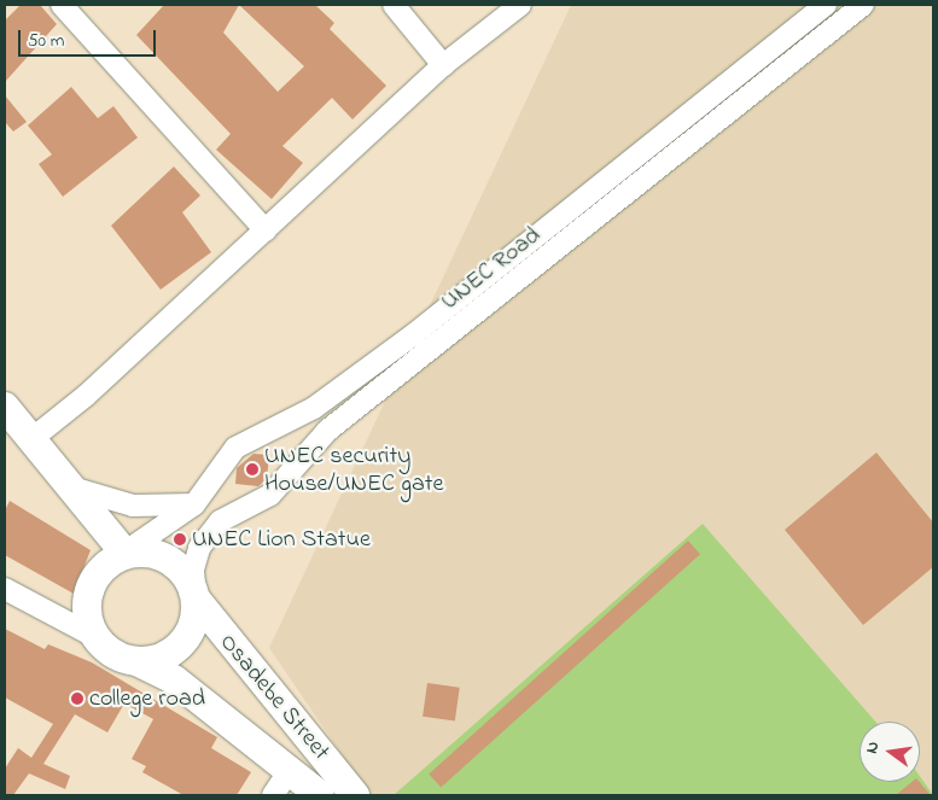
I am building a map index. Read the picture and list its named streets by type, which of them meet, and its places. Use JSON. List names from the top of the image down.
{
  "streets": {
    "main road": ["Osadebe Street"],
    "street": ["UNEC Road"]
  },
  "crossings": [
    ["UNEC Road", "Osadebe Street"]
  ],
  "places": ["UNEC security House/UNEC gate", "UNEC Lion Statue", "college road"],
  "scale_bar": "50 m",
  "north": "left"
}
